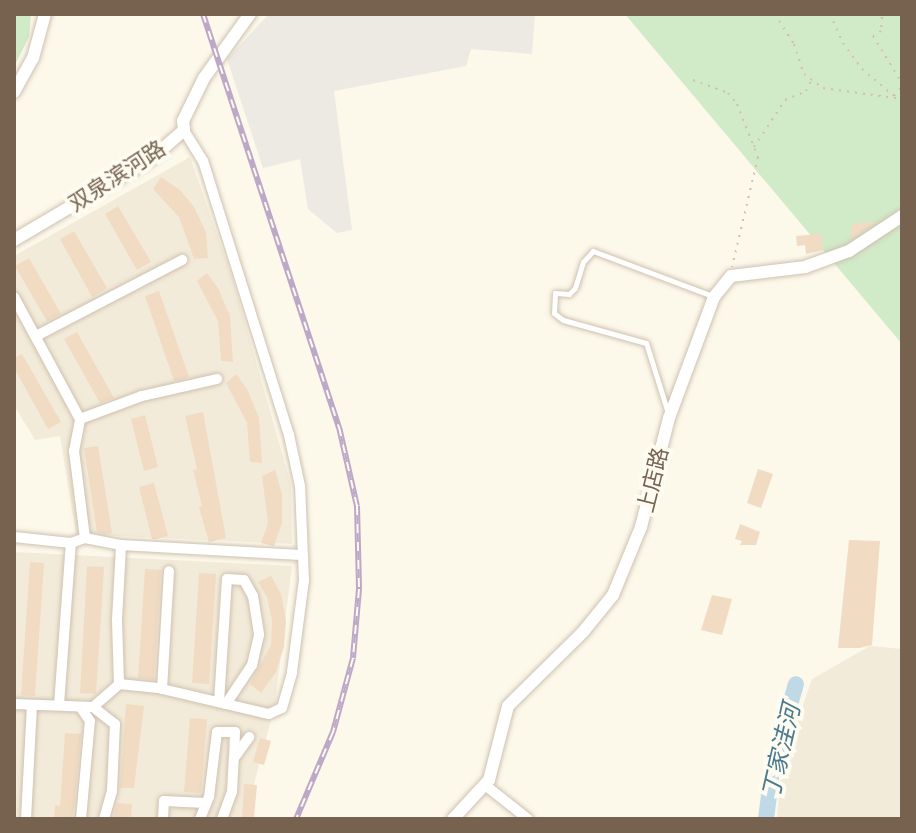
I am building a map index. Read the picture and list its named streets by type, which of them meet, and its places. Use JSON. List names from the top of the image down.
{
  "streets": {
    "street": ["双泉滨河路", "上店路"]
  },
  "water": ["丁家洼河"]
}
